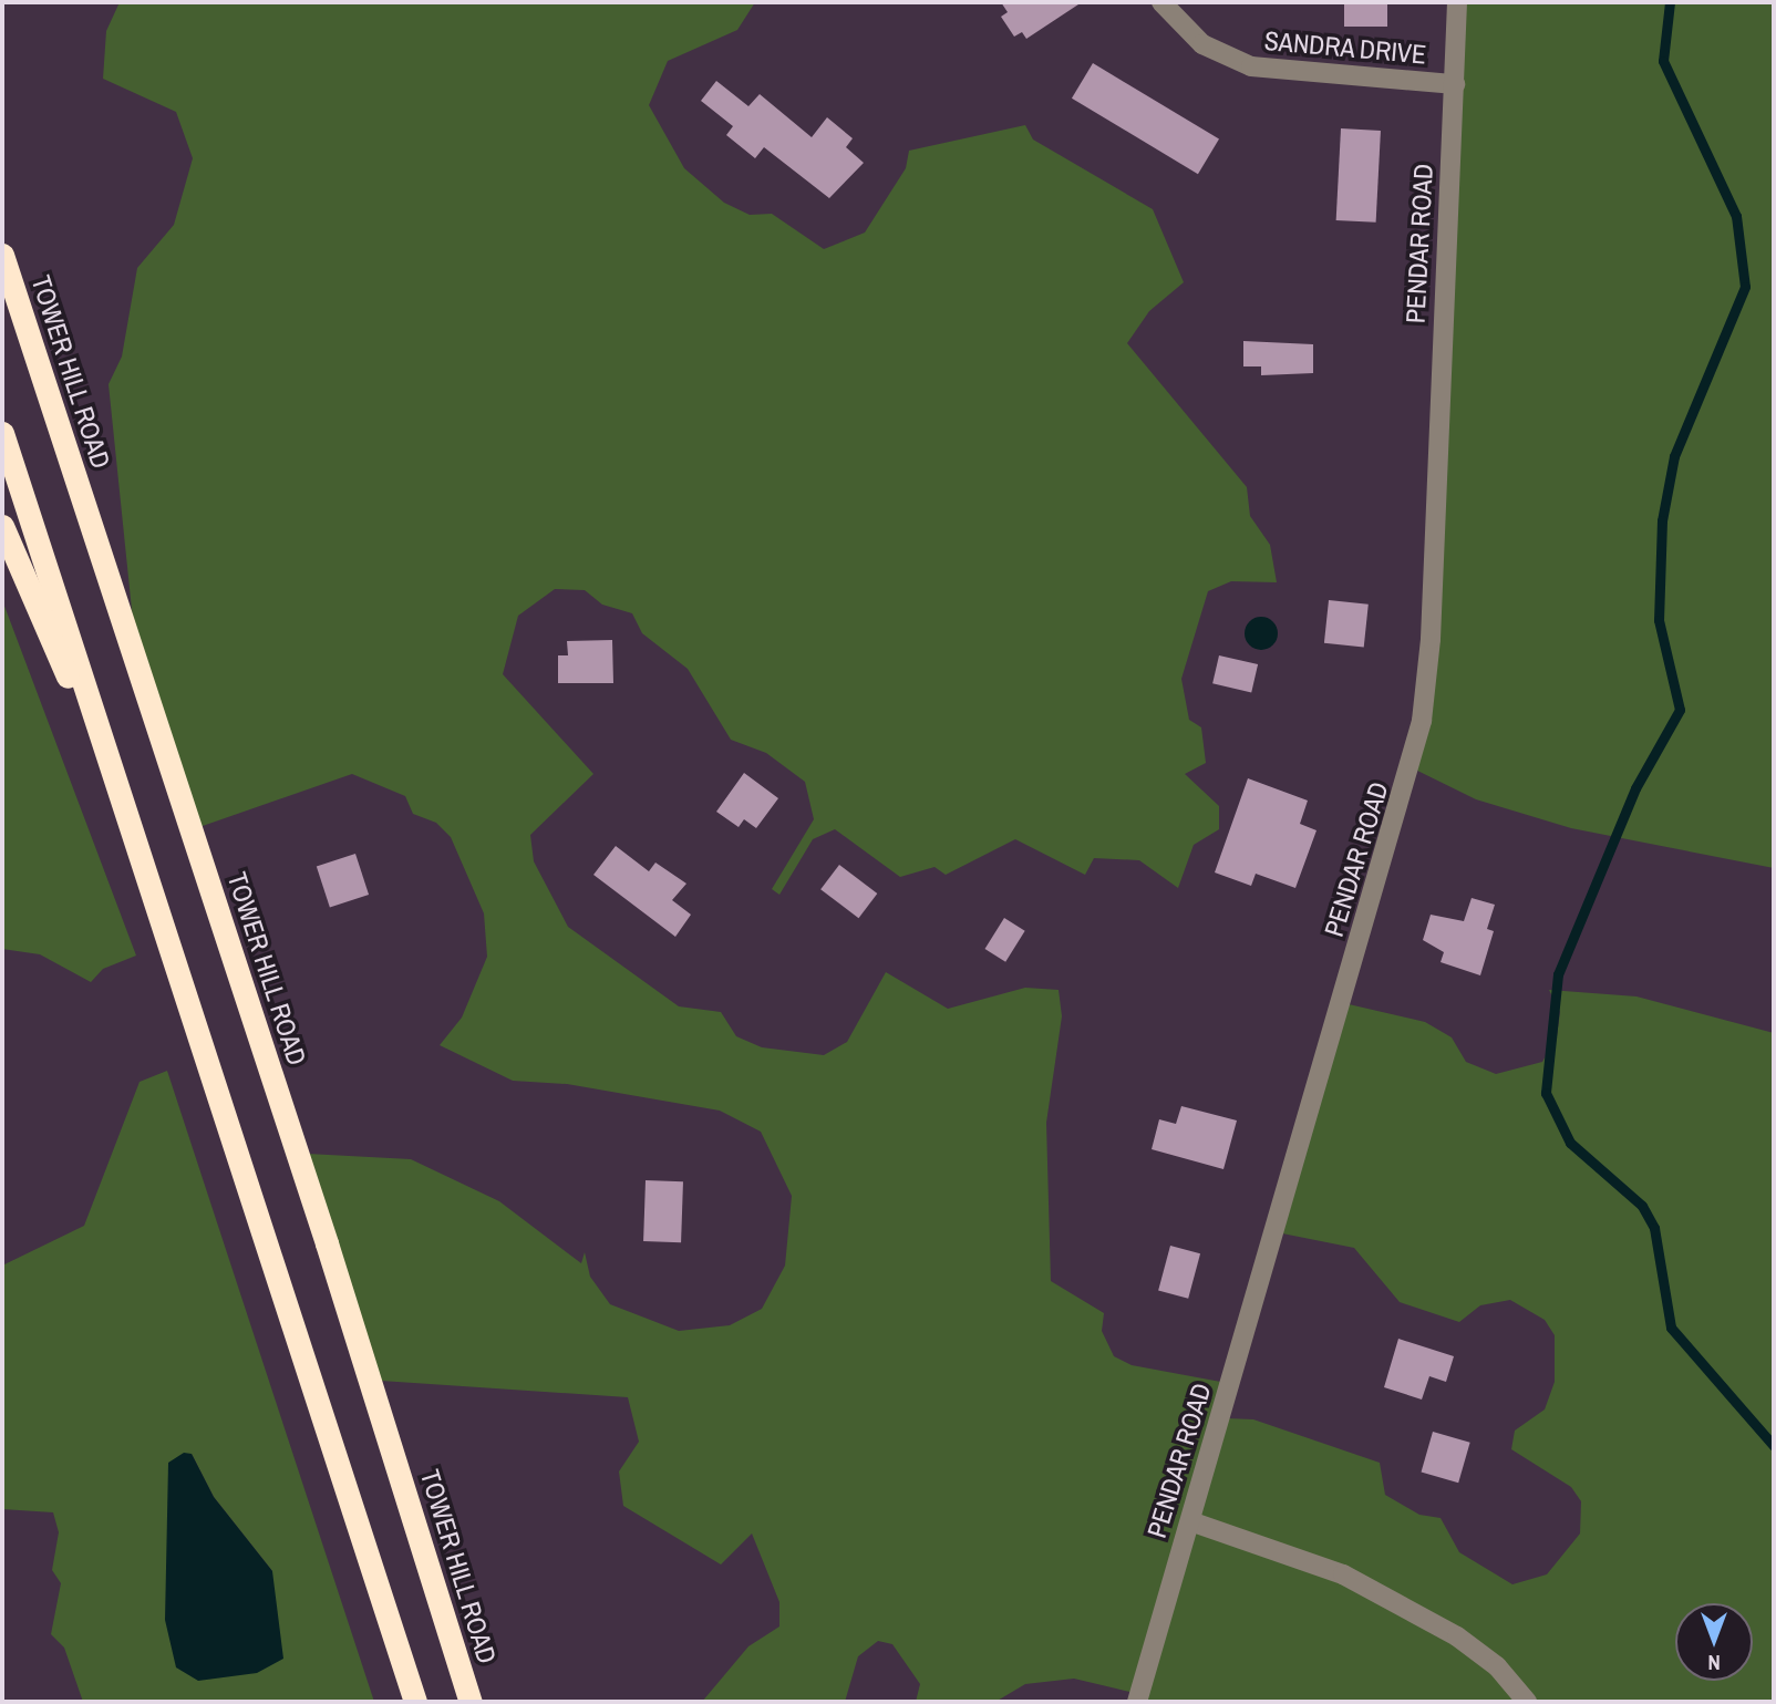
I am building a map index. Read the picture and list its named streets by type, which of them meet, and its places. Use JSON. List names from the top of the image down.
{
  "streets": {
    "highway": ["TOWER HILL ROAD"],
    "street": ["SANDRA DRIVE", "PENDAR ROAD"]
  },
  "crossings": [
    ["SANDRA DRIVE", "PENDAR ROAD"]
  ],
  "north": "bottom"
}
